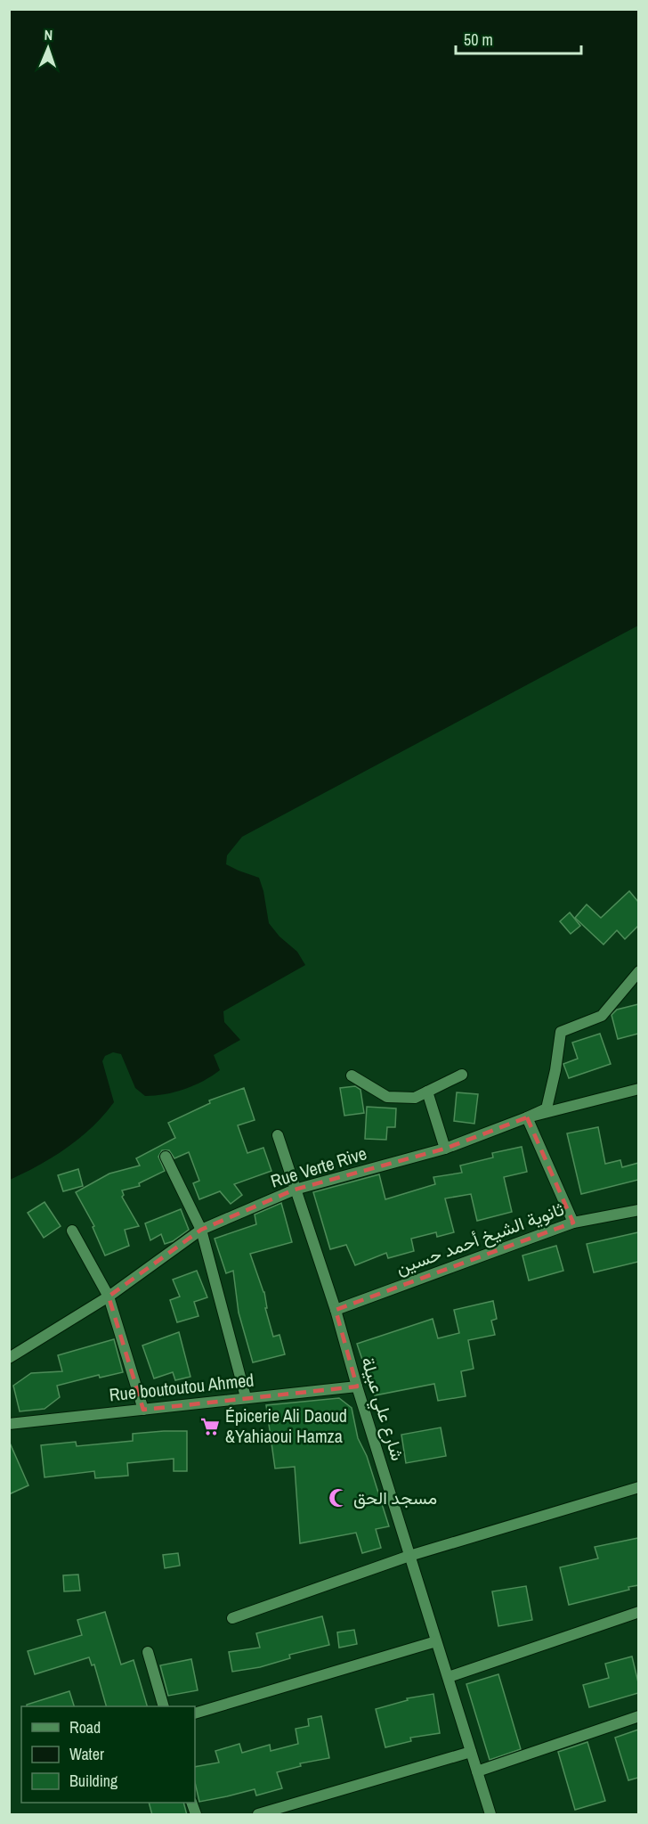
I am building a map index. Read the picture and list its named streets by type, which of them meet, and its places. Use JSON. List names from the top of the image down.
{
  "streets": {
    "street": [
      "Rue Verte Rive",
      "ثانوية الشيخ أحمد حسين",
      "Rue boutoutou Ahmed",
      "شارع علي عبيلة"
    ]
  },
  "crossings": [
    ["Rue Verte Rive", "شارع علي عبيلة"],
    ["ثانوية الشيخ أحمد حسين", "شارع علي عبيلة"],
    ["Rue boutoutou Ahmed", "شارع علي عبيلة"]
  ],
  "places": {
    "supermarket": ["Épicerie Ali Daoud &Yahiaoui Hamza"],
    "mosque": ["مسجد الحق"]
  },
  "legend": ["Road", "Water", "Building"],
  "scale_bar": "50 m",
  "north": "top"
}
